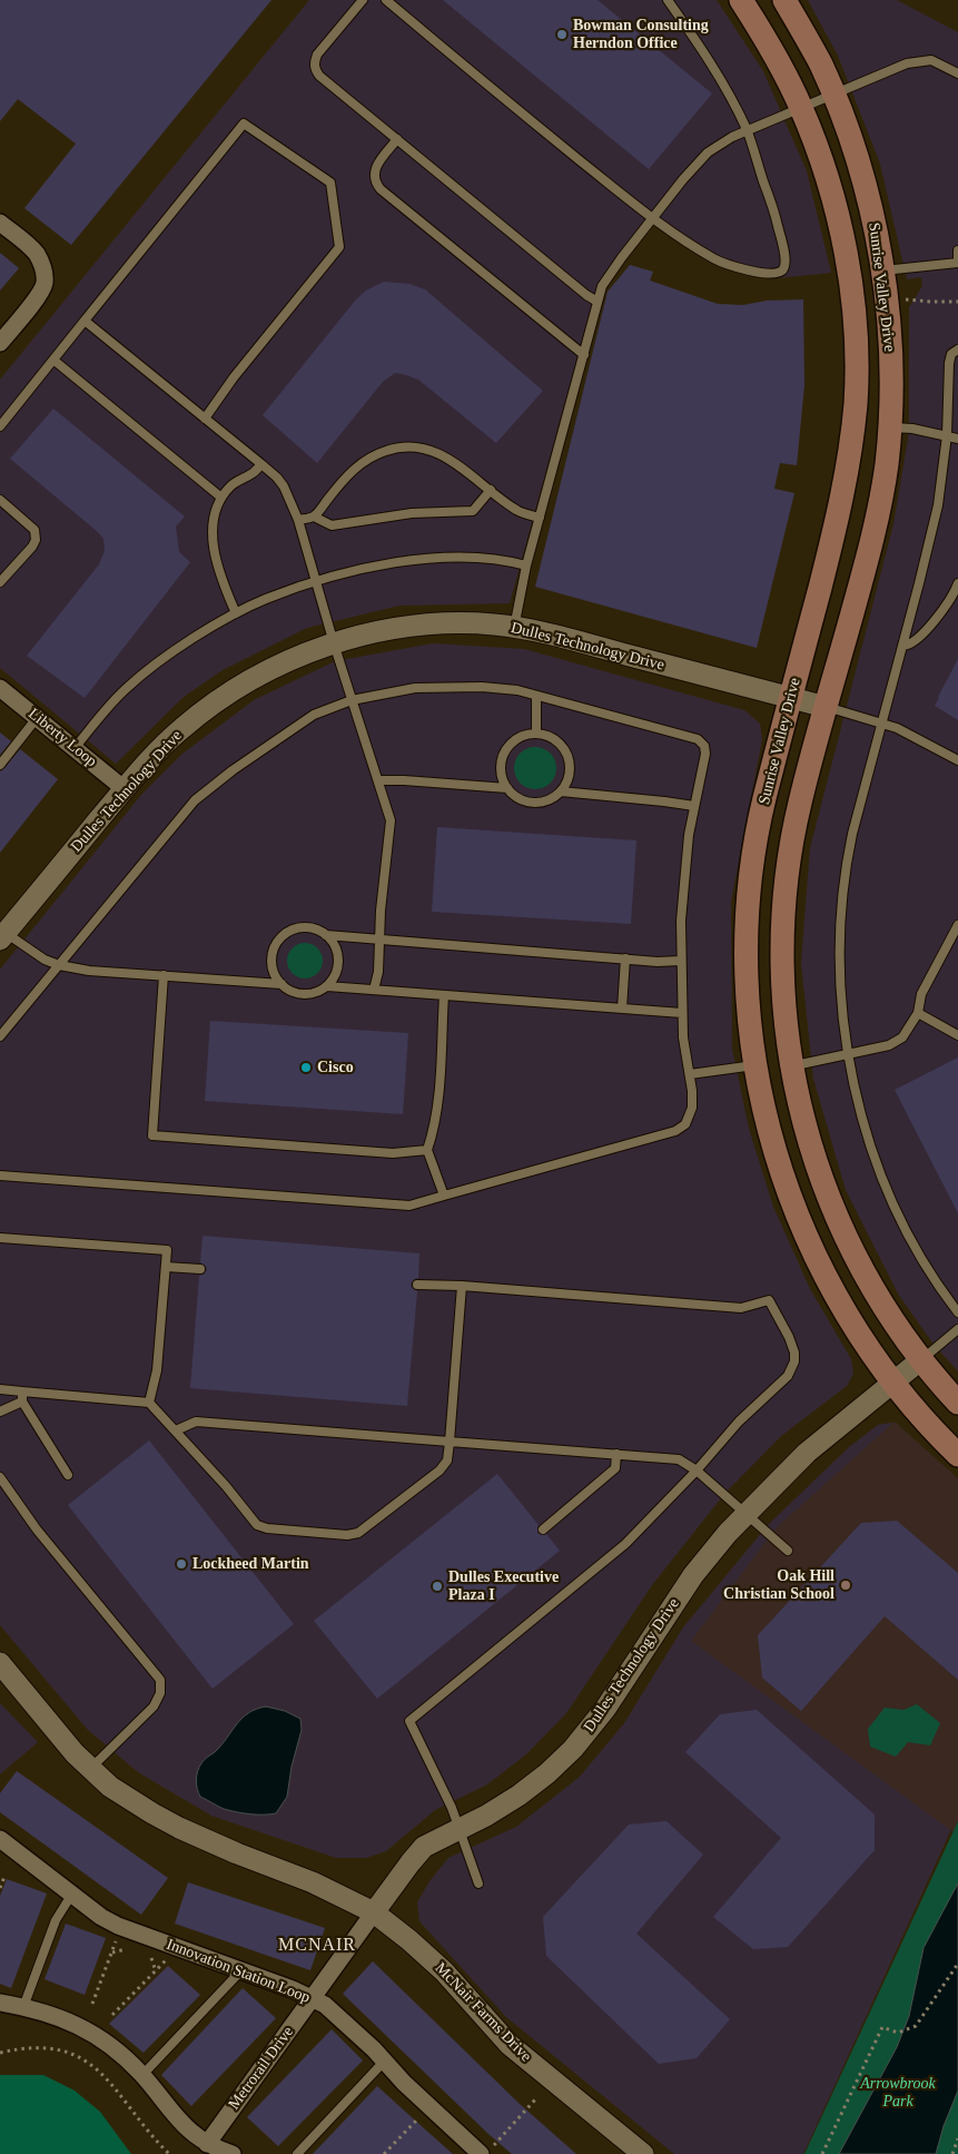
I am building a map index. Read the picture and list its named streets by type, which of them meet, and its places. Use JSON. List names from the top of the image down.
{
  "streets": {
    "main road": ["Sunrise Valley Drive"],
    "street": [
      "Dulles Technology Drive",
      "Liberty Loop",
      "Innovation Station Loop",
      "McNair Farms Drive",
      "Metrorail Drive"
    ]
  },
  "crossings": [
    ["Sunrise Valley Drive", "Dulles Technology Drive"],
    ["Dulles Technology Drive", "Liberty Loop"],
    ["Dulles Technology Drive", "McNair Farms Drive"],
    ["Dulles Technology Drive", "Metrorail Drive"],
    ["Innovation Station Loop", "Metrorail Drive"],
    ["McNair Farms Drive", "Metrorail Drive"]
  ],
  "districts": ["MCNAIR"],
  "parks": ["Arrowbrook Park"],
  "places": [
    "Bowman Consulting Herndon Office",
    "Cisco",
    "Lockheed Martin",
    "Oak Hill Christian School",
    "Dulles Executive Plaza I"
  ]
}
